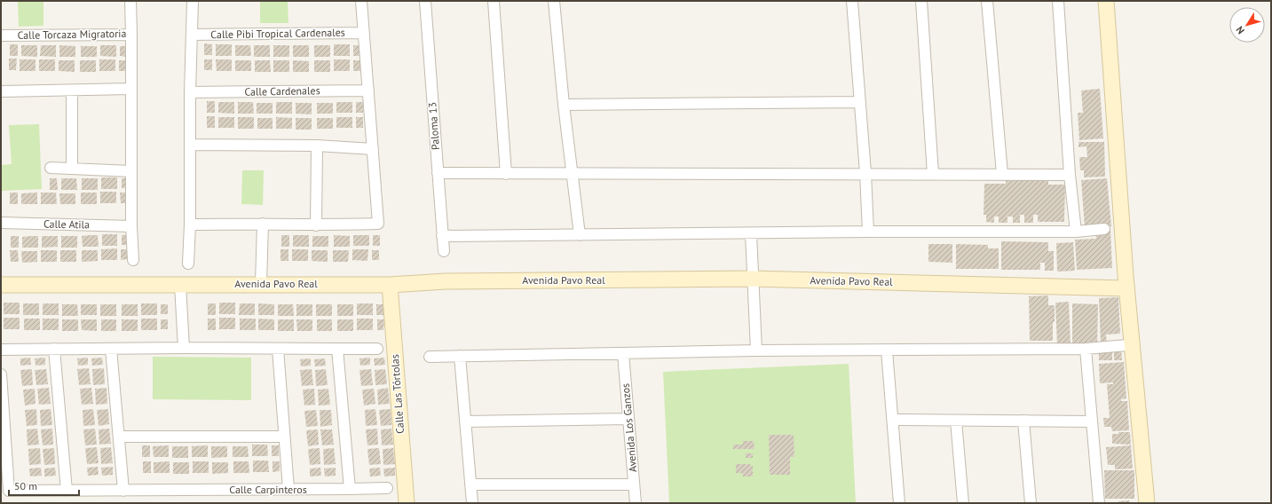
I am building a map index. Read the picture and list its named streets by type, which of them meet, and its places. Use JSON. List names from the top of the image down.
{
  "streets": {
    "street": [
      "Calle Pibi Tropical Cardenales",
      "Calle Torcaza Migratoria",
      "Calle Cardenales",
      "Paloma 13",
      "Calle Atila",
      "Avenida Pavo Real",
      "Calle Las Tórtolas",
      "Avenida Los Ganzos",
      "Calle Carpinteros"
    ]
  },
  "crossings": [
    ["Avenida Pavo Real", "Calle Las Tórtolas"]
  ],
  "scale_bar": "50 m",
  "north": "bottom left"
}
